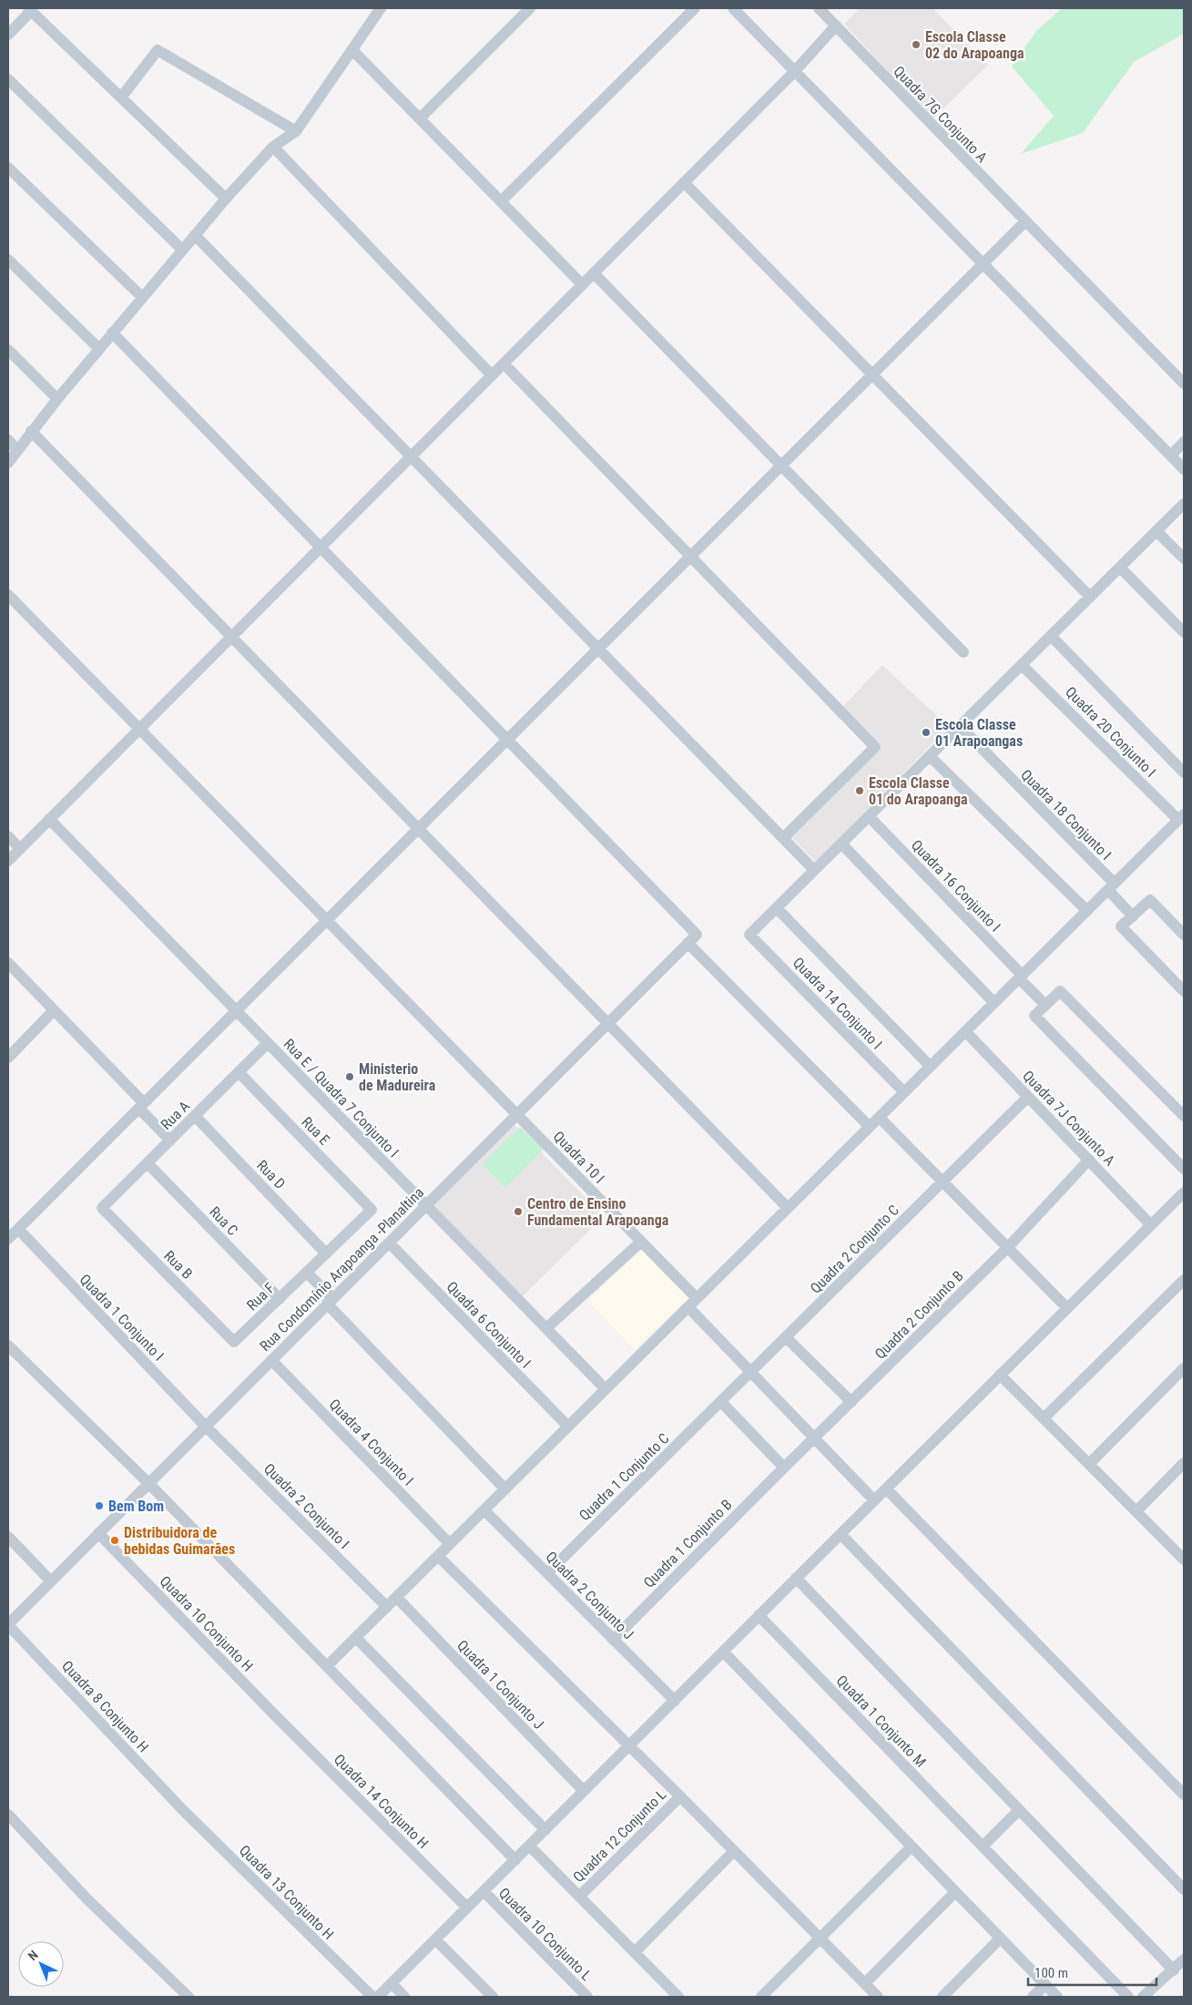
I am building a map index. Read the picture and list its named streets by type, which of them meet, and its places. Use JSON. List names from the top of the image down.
{
  "streets": {
    "street": [
      "Quadra 7G Conjunto A",
      "Quadra 20 Conjunto I",
      "Quadra 18 Conjunto I",
      "Quadra 16 Conjunto I",
      "Quadra 14 Conjunto I",
      "Rua E / Quadra 7 Conjunto I",
      "Rua A",
      "Quadra 7J Conjunto A",
      "Rua E",
      "Quadra 10 I",
      "Rua D",
      "Rua C",
      "Quadra 2 Conjunto C",
      "Rua B",
      "Rua Condomínio Arapoanga -Planaltina",
      "Rua F",
      "Quadra 2 Conjunto B",
      "Quadra 1 Conjunto I",
      "Quadra 6 Conjunto I",
      "Quadra 4 Conjunto I",
      "Quadra 1 Conjunto C",
      "Quadra 2 Conjunto I",
      "Quadra 1 Conjunto B",
      "Quadra 2 Conjunto J",
      "Quadra 10 Conjunto H",
      "Quadra 1 Conjunto J",
      "Quadra 8 Conjunto H",
      "Quadra 1 Conjunto M",
      "Quadra 14 Conjunto H",
      "Quadra 12 Conjunto L",
      "Quadra 13 Conjunto H",
      "Quadra 10 Conjunto L"
    ]
  },
  "crossings": [
    ["Rua E / Quadra 7 Conjunto I", "Rua A"],
    ["Rua E / Quadra 7 Conjunto I", "Rua Condomínio Arapoanga -Planaltina"],
    ["Rua A", "Rua E"],
    ["Rua A", "Rua D"],
    ["Rua A", "Rua C"],
    ["Rua A", "Rua B"],
    ["Quadra 7J Conjunto A", "Quadra 2 Conjunto C"],
    ["Quadra 7J Conjunto A", "Quadra 2 Conjunto B"],
    ["Rua E", "Rua F"],
    ["Quadra 10 I", "Quadra 2 Conjunto C"],
    ["Quadra 10 I", "Rua Condomínio Arapoanga -Planaltina"],
    ["Quadra 10 I", "Quadra 2 Conjunto B"],
    ["Quadra 10 I", "Quadra 1 Conjunto C"],
    ["Quadra 10 I", "Quadra 1 Conjunto B"],
    ["Rua D", "Rua F"],
    ["Rua C", "Rua F"],
    ["Quadra 2 Conjunto C", "Quadra 1 Conjunto C"],
    ["Rua B", "Rua F"],
    ["Rua Condomínio Arapoanga -Planaltina", "Quadra 1 Conjunto I"],
    ["Rua Condomínio Arapoanga -Planaltina", "Quadra 6 Conjunto I"],
    ["Rua Condomínio Arapoanga -Planaltina", "Quadra 4 Conjunto I"],
    ["Rua Condomínio Arapoanga -Planaltina", "Quadra 2 Conjunto I"],
    ["Rua Condomínio Arapoanga -Planaltina", "Quadra 10 Conjunto H"],
    ["Rua Condomínio Arapoanga -Planaltina", "Quadra 8 Conjunto H"],
    ["Quadra 2 Conjunto B", "Quadra 1 Conjunto B"],
    ["Quadra 1 Conjunto I", "Quadra 2 Conjunto I"],
    ["Quadra 1 Conjunto C", "Quadra 2 Conjunto J"],
    ["Quadra 1 Conjunto B", "Quadra 2 Conjunto J"],
    ["Quadra 10 Conjunto H", "Quadra 14 Conjunto H"],
    ["Quadra 8 Conjunto H", "Quadra 13 Conjunto H"]
  ],
  "places": [
    "Escola Classe 02 do Arapoanga",
    "Escola Classe 01 Arapoangas",
    "Escola Classe 01 do Arapoanga",
    "Ministerio de Madureira",
    "Centro de Ensino Fundamental Arapoanga",
    "Bem Bom",
    "Distribuidora de bebidas Guimarães"
  ],
  "scale_bar": "100 m",
  "north": "top left"
}
